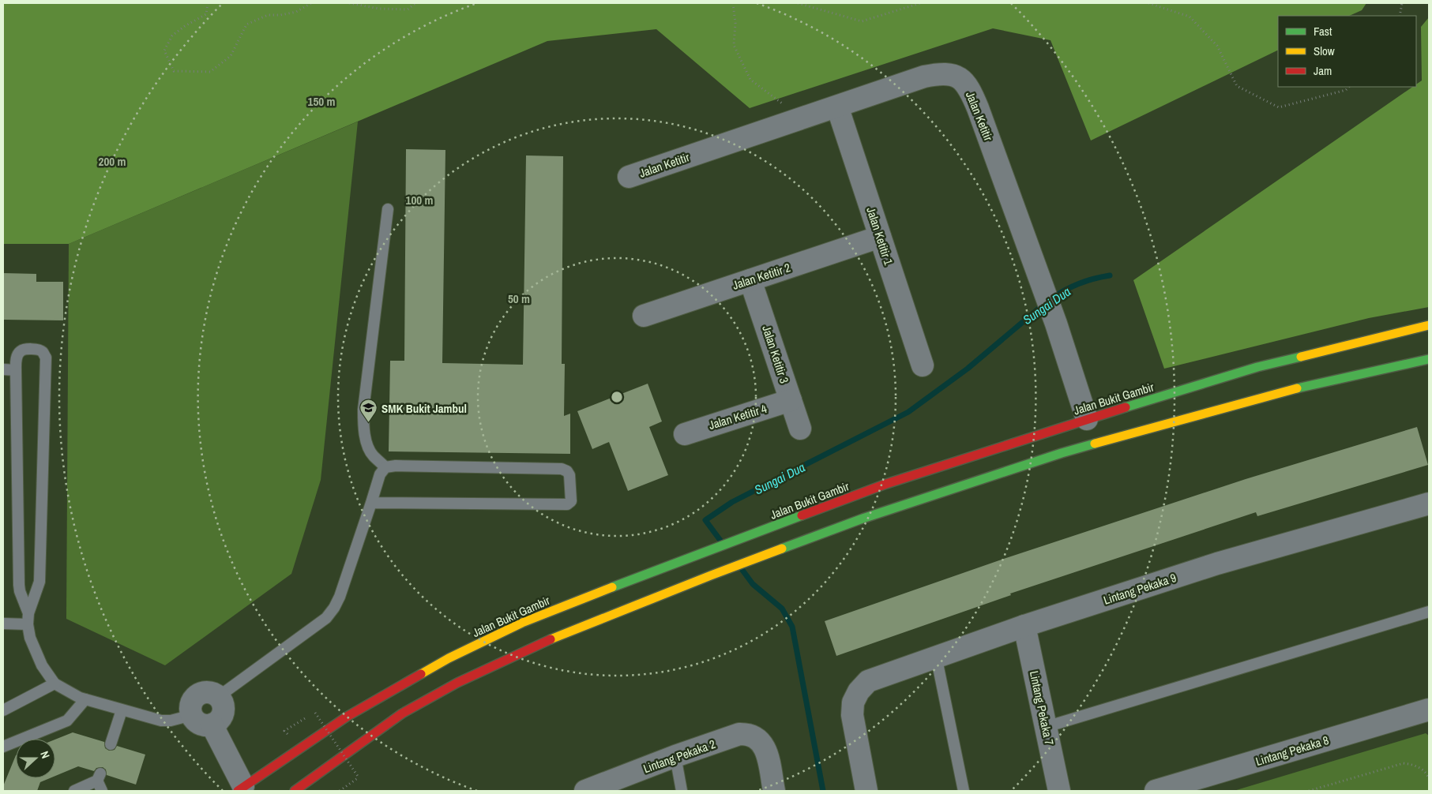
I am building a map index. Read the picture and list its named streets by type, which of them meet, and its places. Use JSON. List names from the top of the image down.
{
  "streets": {
    "main road": ["Jalan Bukit Gambir"],
    "street": [
      "Jalan Ketitir",
      "Jalan Ketitir 1",
      "Jalan Ketitir 2",
      "Jalan Ketitir 3",
      "Jalan Ketitir 4",
      "Lintang Pekaka 9",
      "Lintang Pekaka 7",
      "Lintang Pekaka 8",
      "Lintang Pekaka 2"
    ]
  },
  "crossings": [
    ["Jalan Ketitir", "Jalan Ketitir 1"],
    ["Jalan Ketitir", "Jalan Bukit Gambir"],
    ["Jalan Ketitir 1", "Jalan Ketitir 2"],
    ["Jalan Ketitir 2", "Jalan Ketitir 3"],
    ["Jalan Ketitir 3", "Jalan Ketitir 4"],
    ["Lintang Pekaka 9", "Lintang Pekaka 7"]
  ],
  "water": ["Sungai Dua"],
  "places": {
    "school or university": ["SMK Bukit Jambul"]
  },
  "legend": ["Fast", "Slow", "Jam"],
  "north": "right",
  "rings": [
    "150 m",
    "200 m",
    "100 m",
    "50 m"
  ]
}
